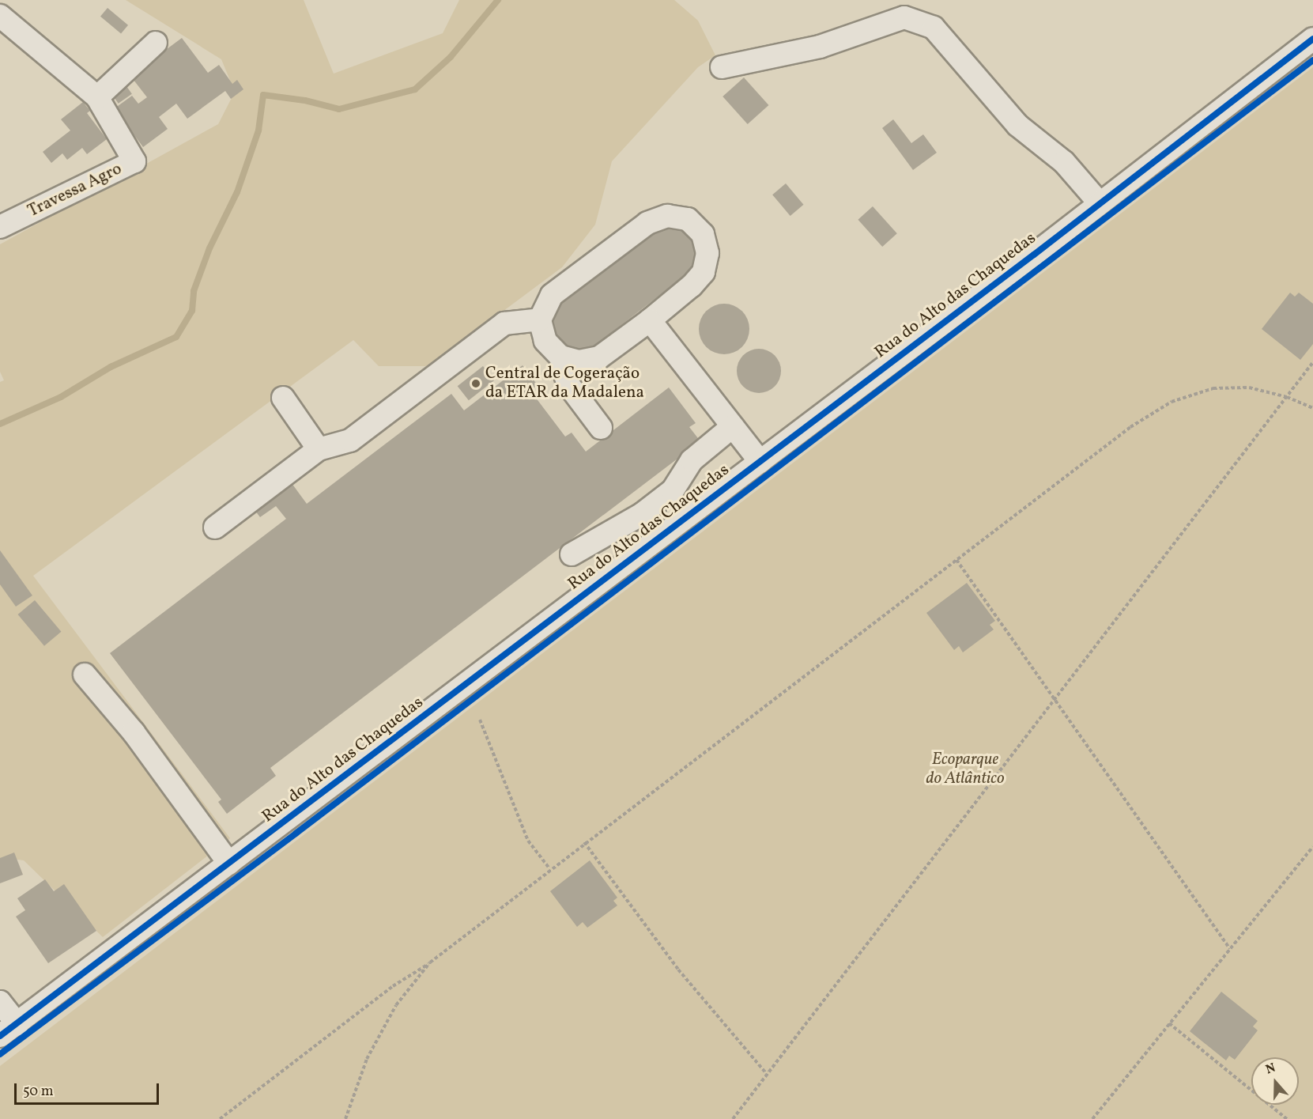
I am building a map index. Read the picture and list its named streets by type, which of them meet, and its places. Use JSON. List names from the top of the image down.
{
  "streets": {
    "street": ["Travessa Agro", "Rua do Alto das Chaquedas"]
  },
  "parks": ["Ecoparque do Atlântico"],
  "places": ["Central de Cogeração da ETAR da Madalena"],
  "scale_bar": "50 m",
  "north": "top"
}
